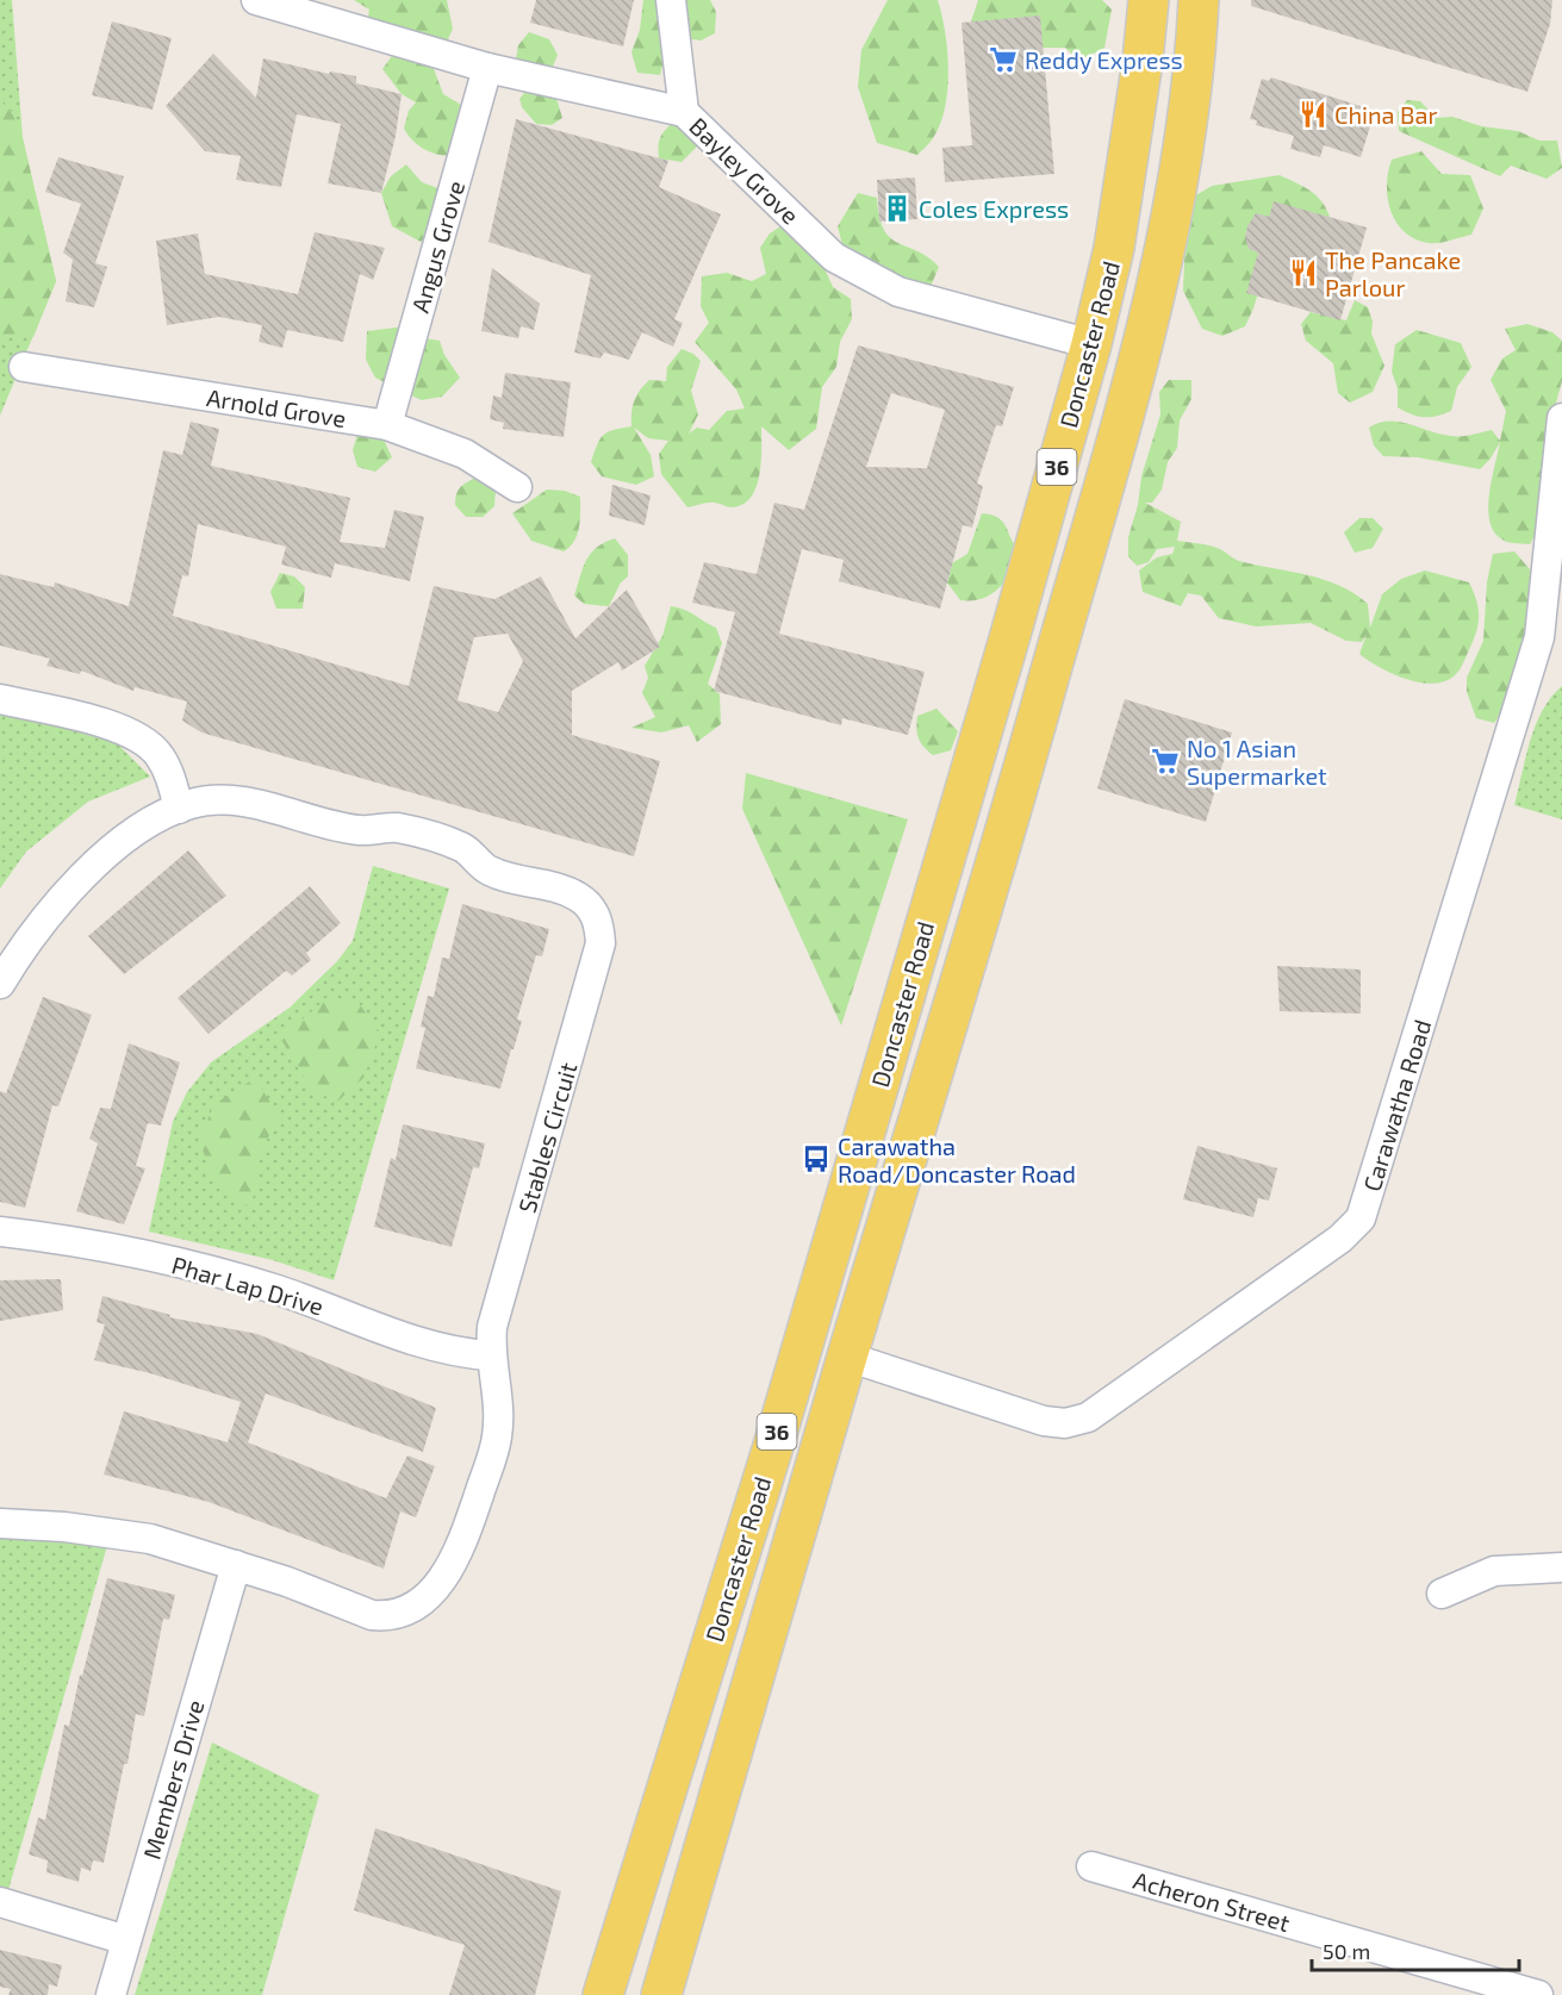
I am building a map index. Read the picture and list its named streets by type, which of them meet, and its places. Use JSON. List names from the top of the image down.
{
  "streets": {
    "main road": ["Doncaster Road", "36"],
    "street": [
      "Bayley Grove",
      "Angus Grove",
      "Arnold Grove",
      "Carawatha Road",
      "Stables Circuit",
      "Phar Lap Drive",
      "Members Drive",
      "Acheron Street"
    ]
  },
  "crossings": [
    ["Bayley Grove", "Angus Grove"],
    ["Bayley Grove", "Doncaster Road"],
    ["Angus Grove", "Arnold Grove"],
    ["Doncaster Road", "Carawatha Road"],
    ["Stables Circuit", "Phar Lap Drive"],
    ["Stables Circuit", "Members Drive"]
  ],
  "places": {
    "supermarket": ["Reddy Express", "No 1 Asian Supermarket"],
    "restaurant": ["China Bar", "The Pancake Parlour"],
    "building": ["Coles Express"],
    "bus stop": ["Carawatha Road/Doncaster Road"]
  },
  "scale_bar": "50 m"
}
